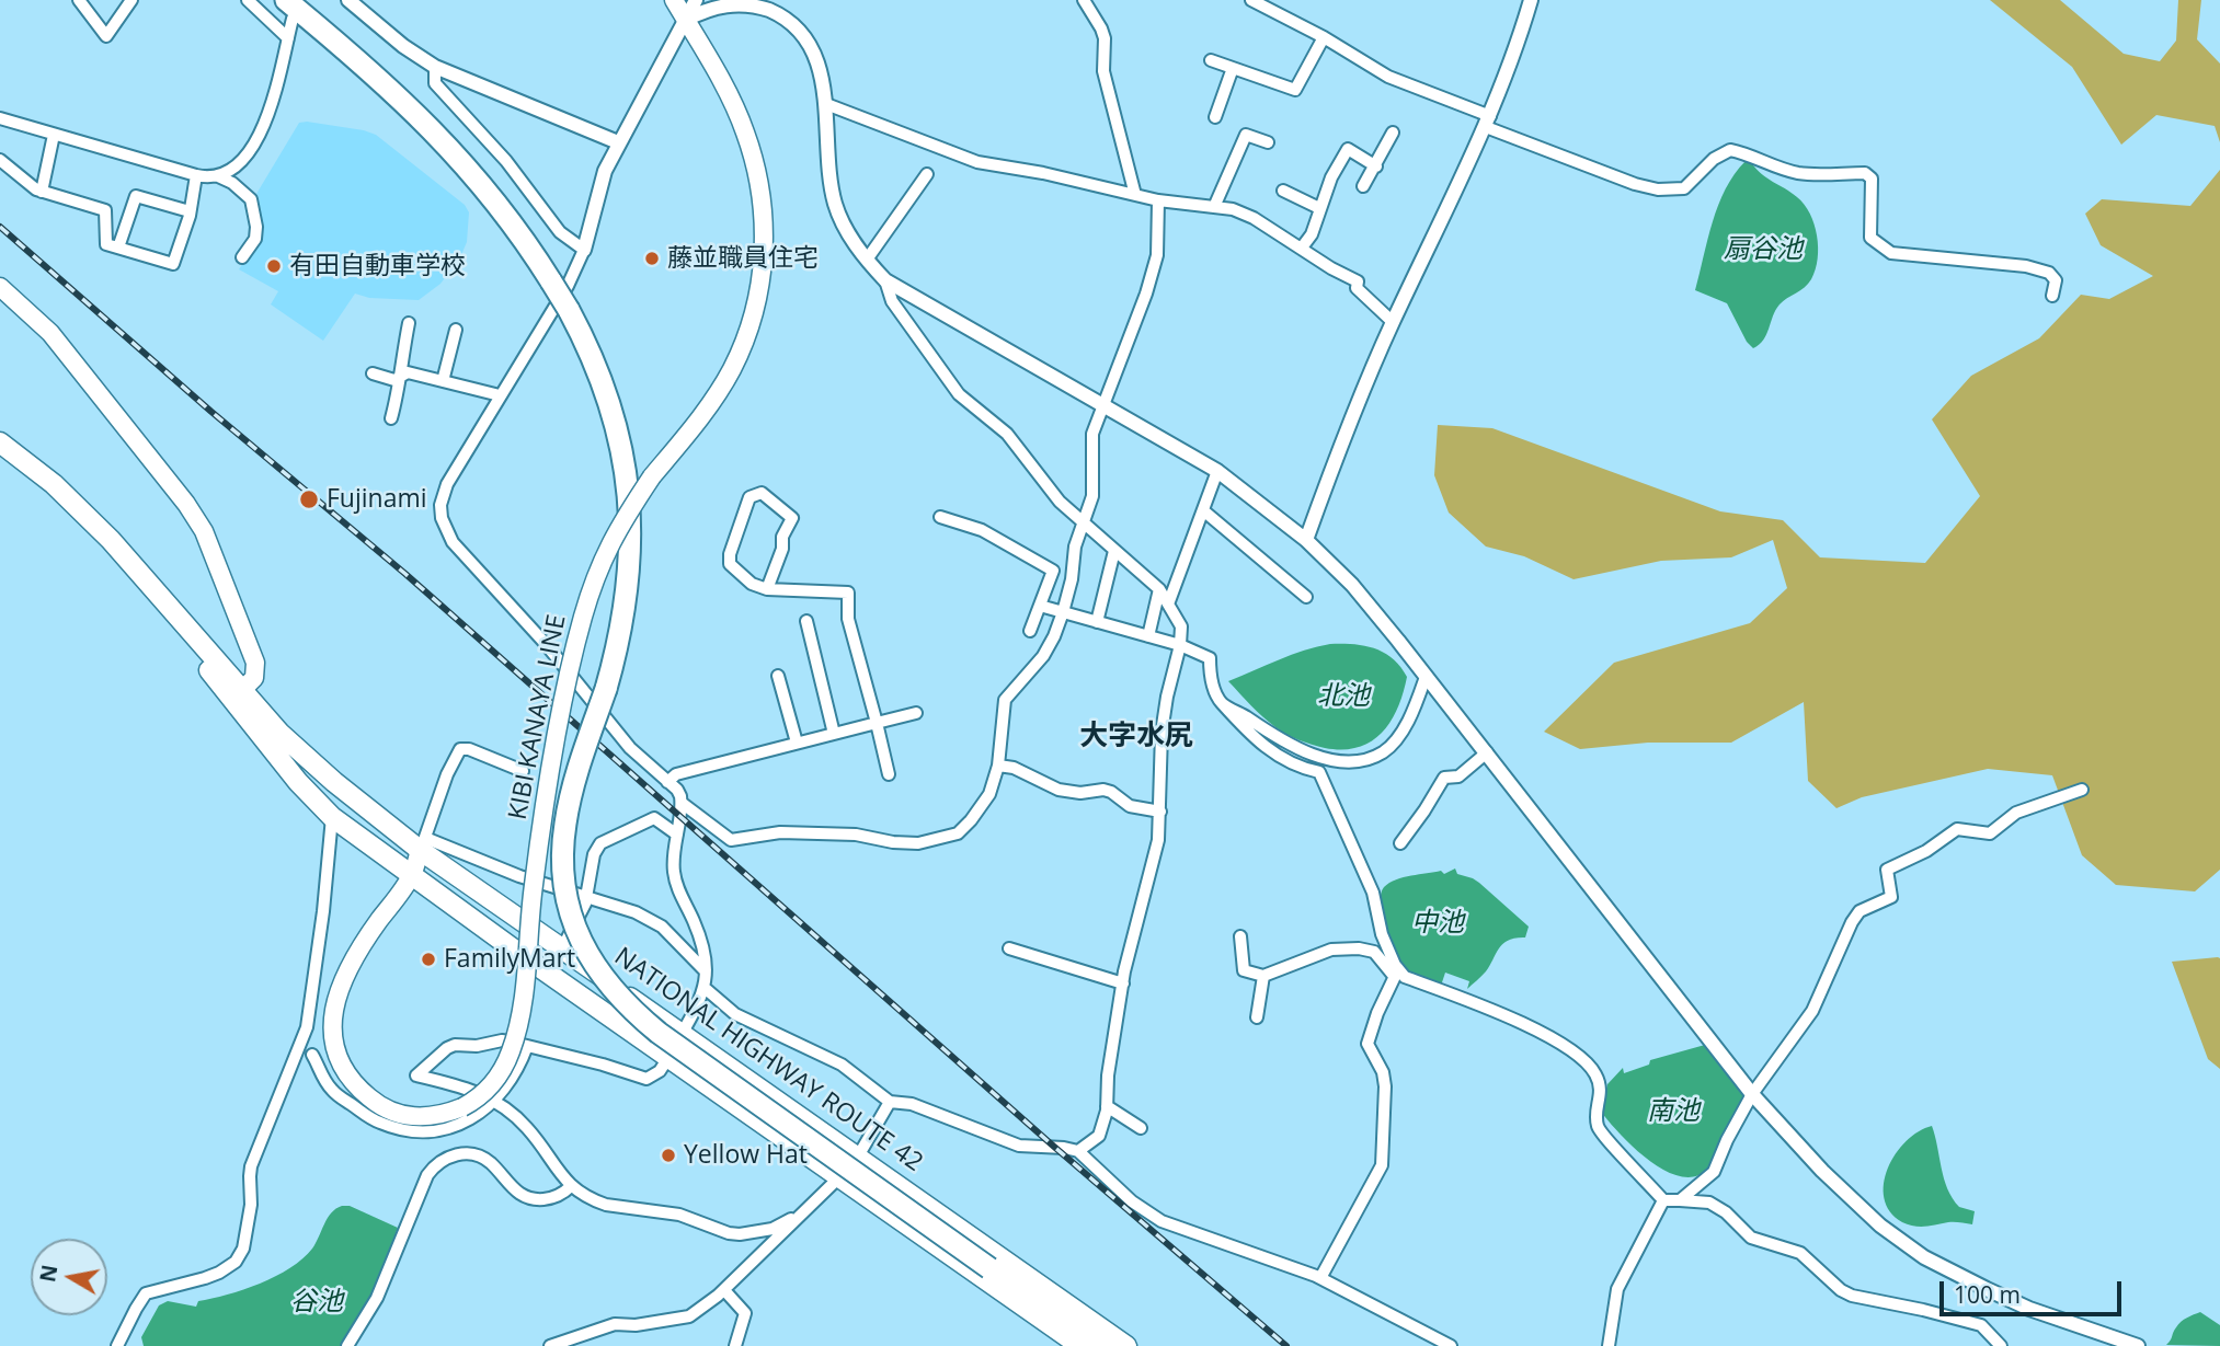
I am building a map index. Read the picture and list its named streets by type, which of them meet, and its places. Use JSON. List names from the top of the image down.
{
  "streets": {
    "highway": ["NATIONAL HIGHWAY ROUTE 42"],
    "main road": ["KIBI KANAYA LINE"]
  },
  "crossings": [
    ["KIBI KANAYA LINE", "NATIONAL HIGHWAY ROUTE 42"]
  ],
  "districts": ["大字水尻"],
  "water": [
    "扇谷池",
    "北池",
    "中池",
    "南池",
    "谷池"
  ],
  "places": [
    "藤並職員住宅",
    "有田自動車学校",
    "Fujinami",
    "FamilyMart",
    "Yellow Hat"
  ],
  "scale_bar": "100 m",
  "north": "left"
}
